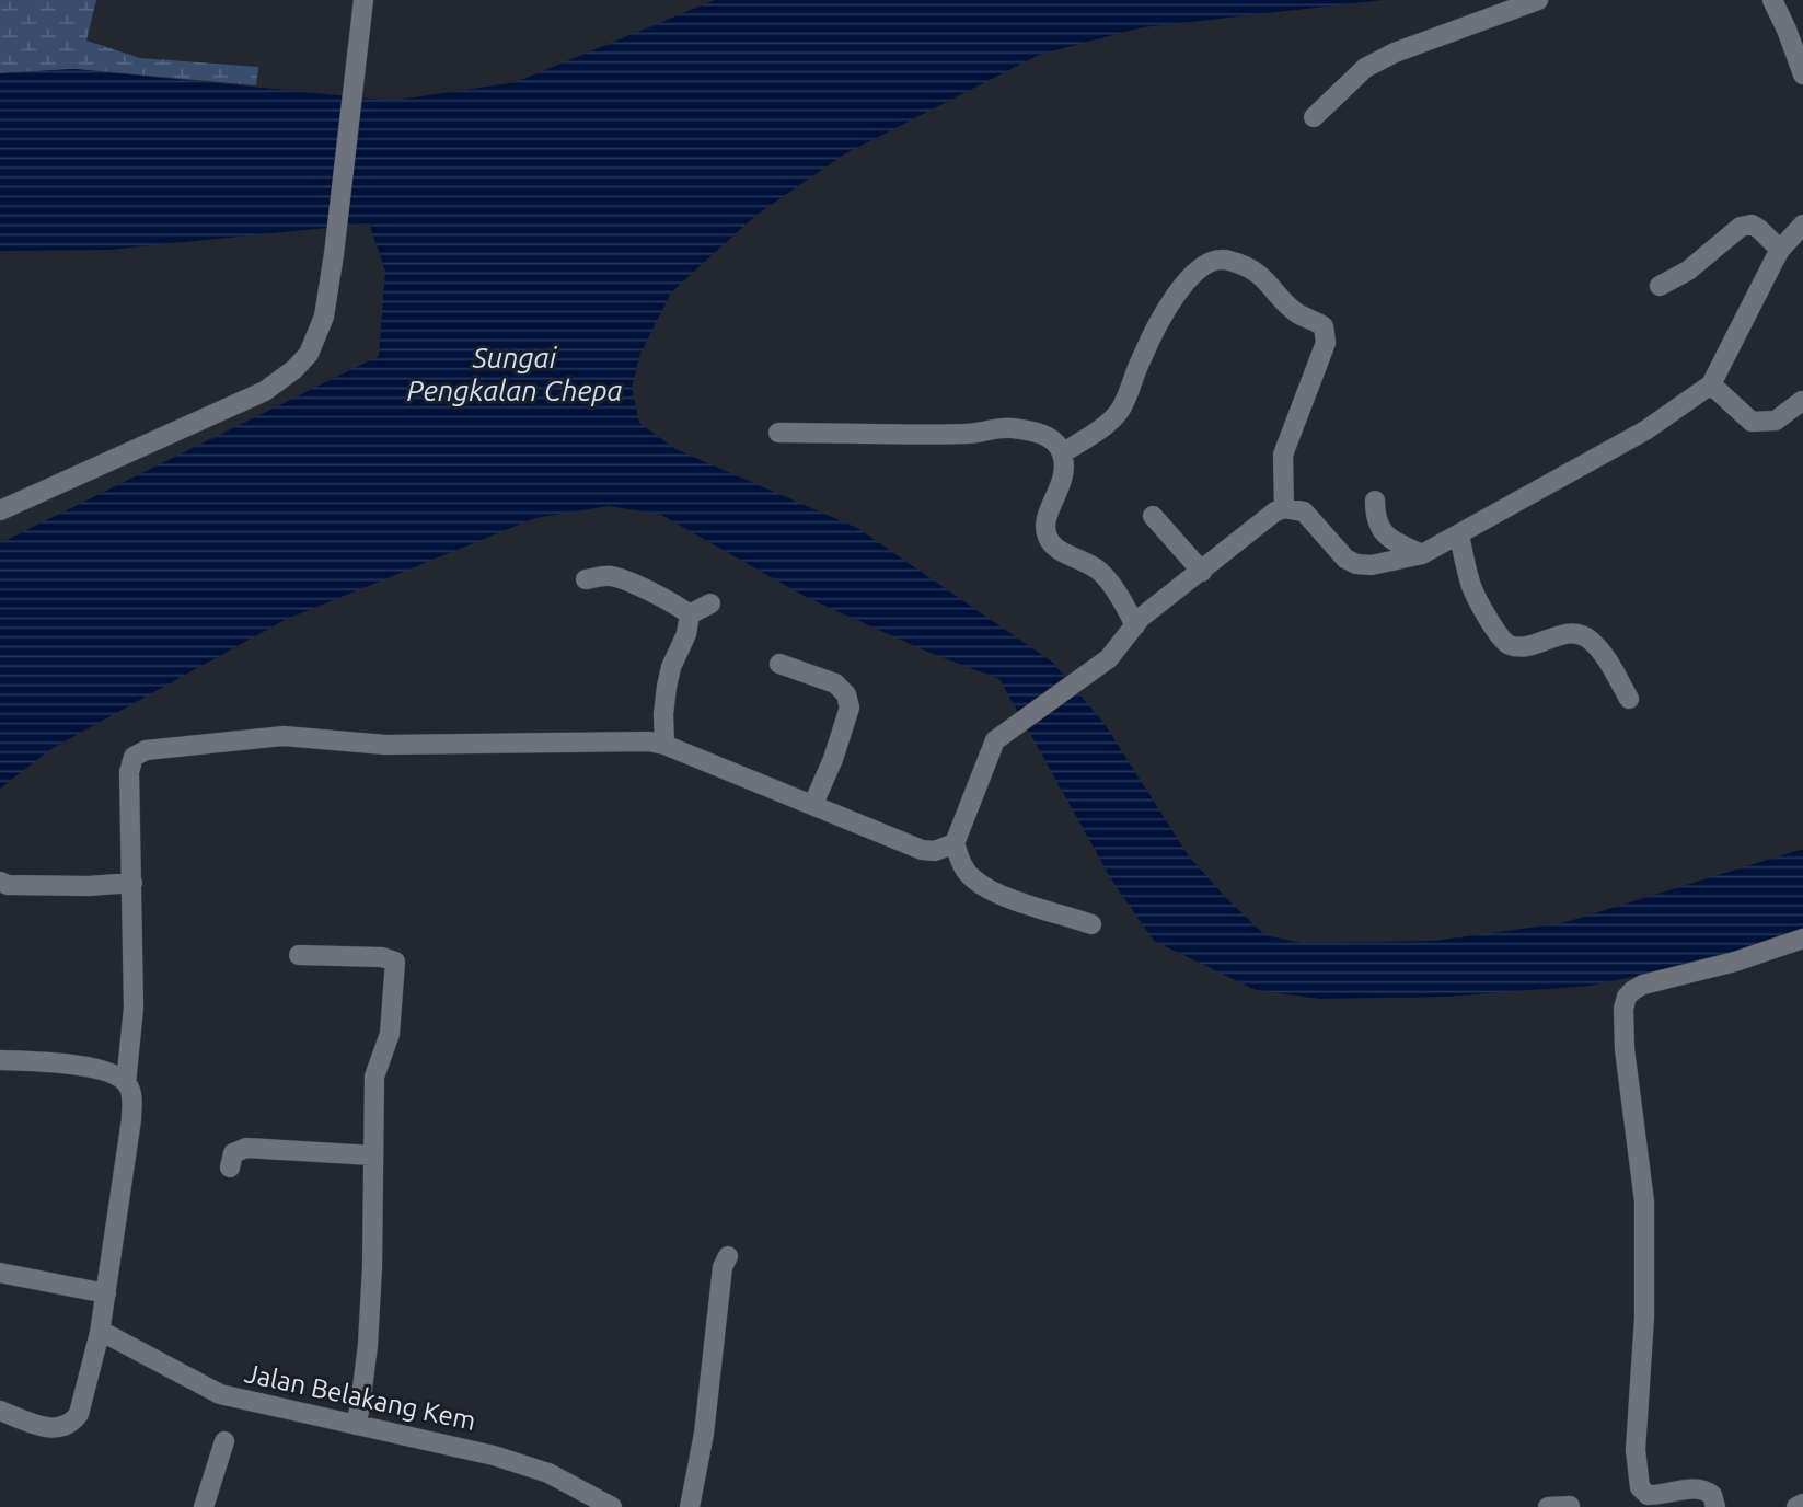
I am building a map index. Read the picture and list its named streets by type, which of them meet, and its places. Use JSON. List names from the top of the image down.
{
  "streets": {
    "street": ["Jalan Belakang Kem"]
  },
  "water": ["Sungai Pengkalan Chepa"]
}
